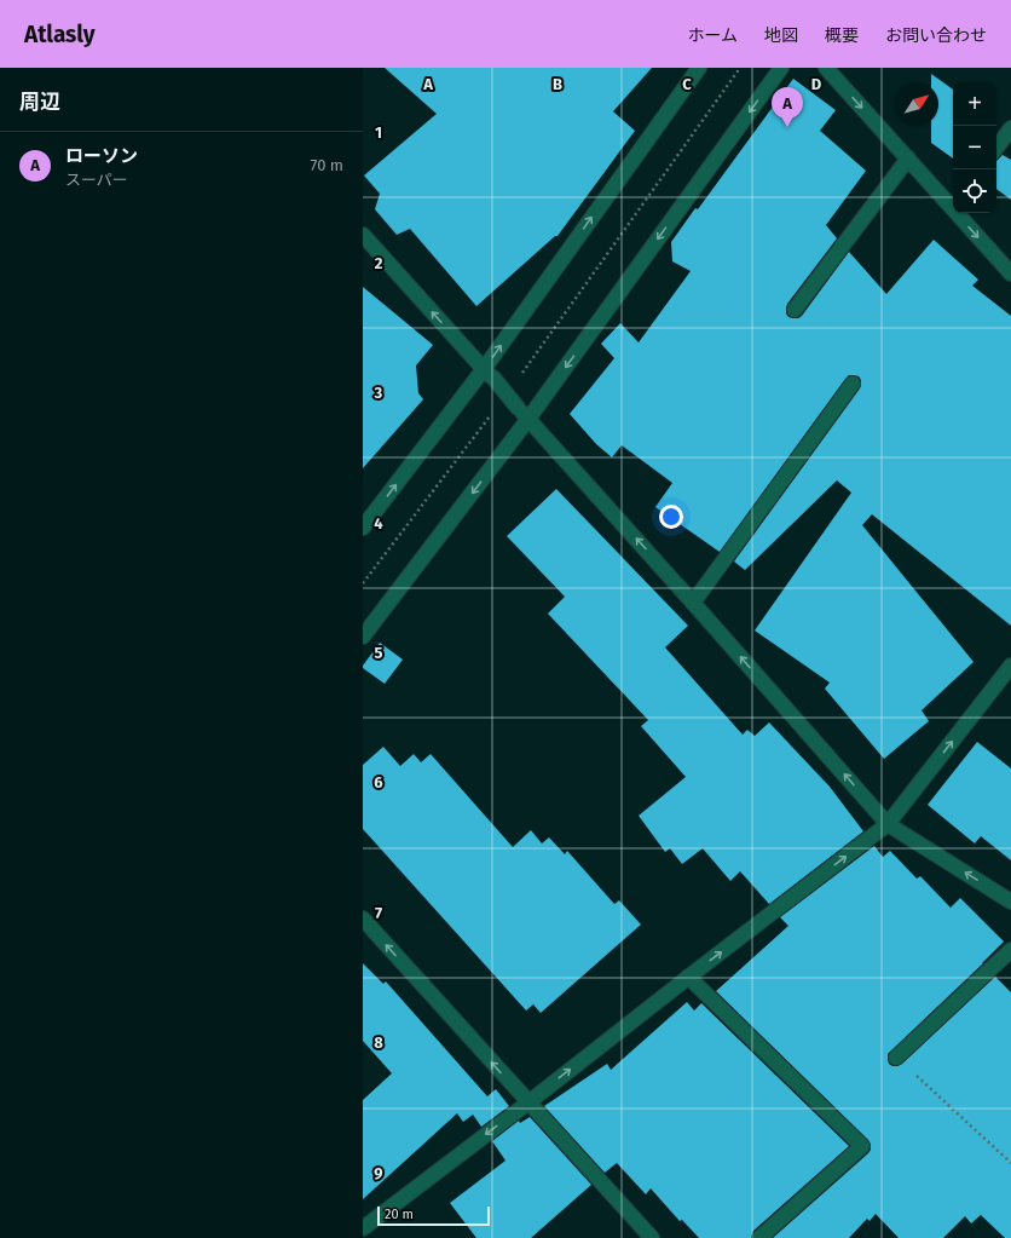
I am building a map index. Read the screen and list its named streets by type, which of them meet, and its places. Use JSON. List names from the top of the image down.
{
  "scale_bar": "20 m",
  "north": "top right",
  "page": {
    "header": "Atlasly",
    "nav": [
      "ホーム",
      "地図",
      "概要",
      "お問い合わせ"
    ],
    "heading": "周辺",
    "map_buttons": ["+", "−"],
    "pins": "A",
    "list": [
      {
        "mark": "A",
        "name": "ローソン",
        "note": "スーパー",
        "value": "70 m"
      }
    ],
    "scale": "20 m"
  },
  "grid": {
    "columns": [
      "A",
      "B",
      "C",
      "D"
    ],
    "rows": [
      "1",
      "2",
      "3",
      "4",
      "5",
      "6",
      "7",
      "8",
      "9"
    ]
  }
}
